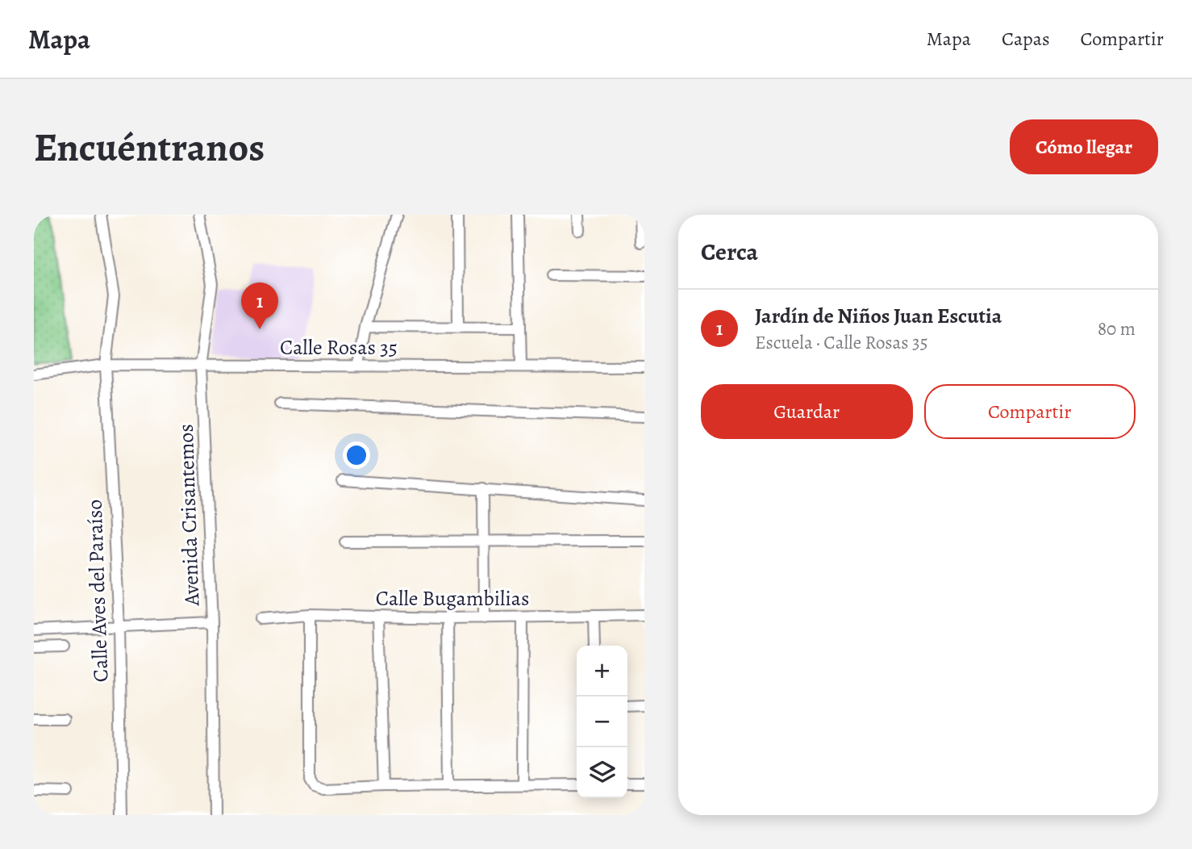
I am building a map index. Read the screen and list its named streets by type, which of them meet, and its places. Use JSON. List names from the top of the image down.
{
  "streets": {
    "street": [
      "Calle Rosas 35",
      "Avenida Crisantemos",
      "Calle Aves del Paraíso",
      "Calle Bugambilias"
    ]
  },
  "crossings": [
    ["Calle Rosas 35", "Avenida Crisantemos"],
    ["Calle Rosas 35", "Calle Aves del Paraíso"]
  ],
  "page": {
    "header": "Mapa",
    "nav": ["Mapa", "Capas", "Compartir"],
    "buttons": [
      "Cómo llegar",
      ["Guardar", "Compartir"]
    ],
    "title": "Encuéntranos",
    "heading": "Cerca",
    "pins": "1",
    "list": [
      {
        "mark": "1",
        "name": "Jardín de Niños Juan Escutia",
        "note": "Escuela · Calle Rosas 35",
        "value": "80 m"
      }
    ],
    "map_buttons": ["+", "−"]
  }
}
